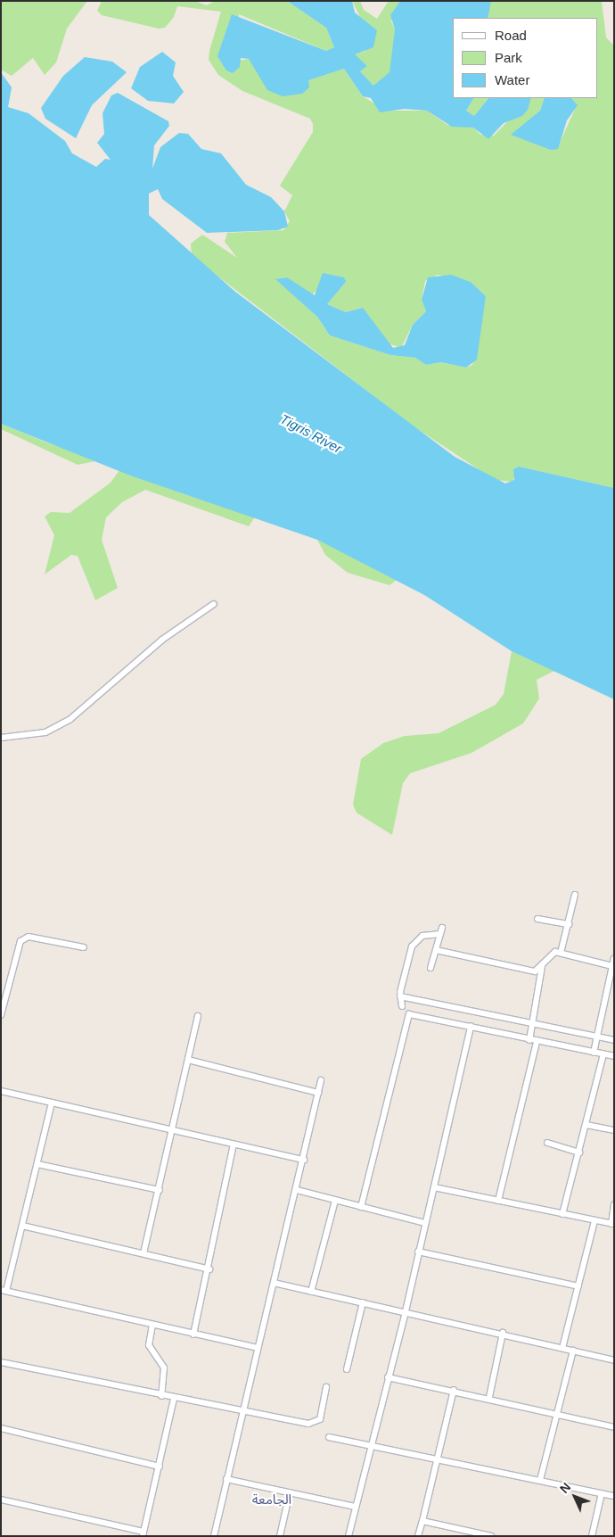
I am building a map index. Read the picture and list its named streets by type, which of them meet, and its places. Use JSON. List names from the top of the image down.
{
  "districts": ["الجامعة"],
  "water": ["Tigris River"],
  "legend": ["Road", "Park", "Water"],
  "north": "top left"
}
